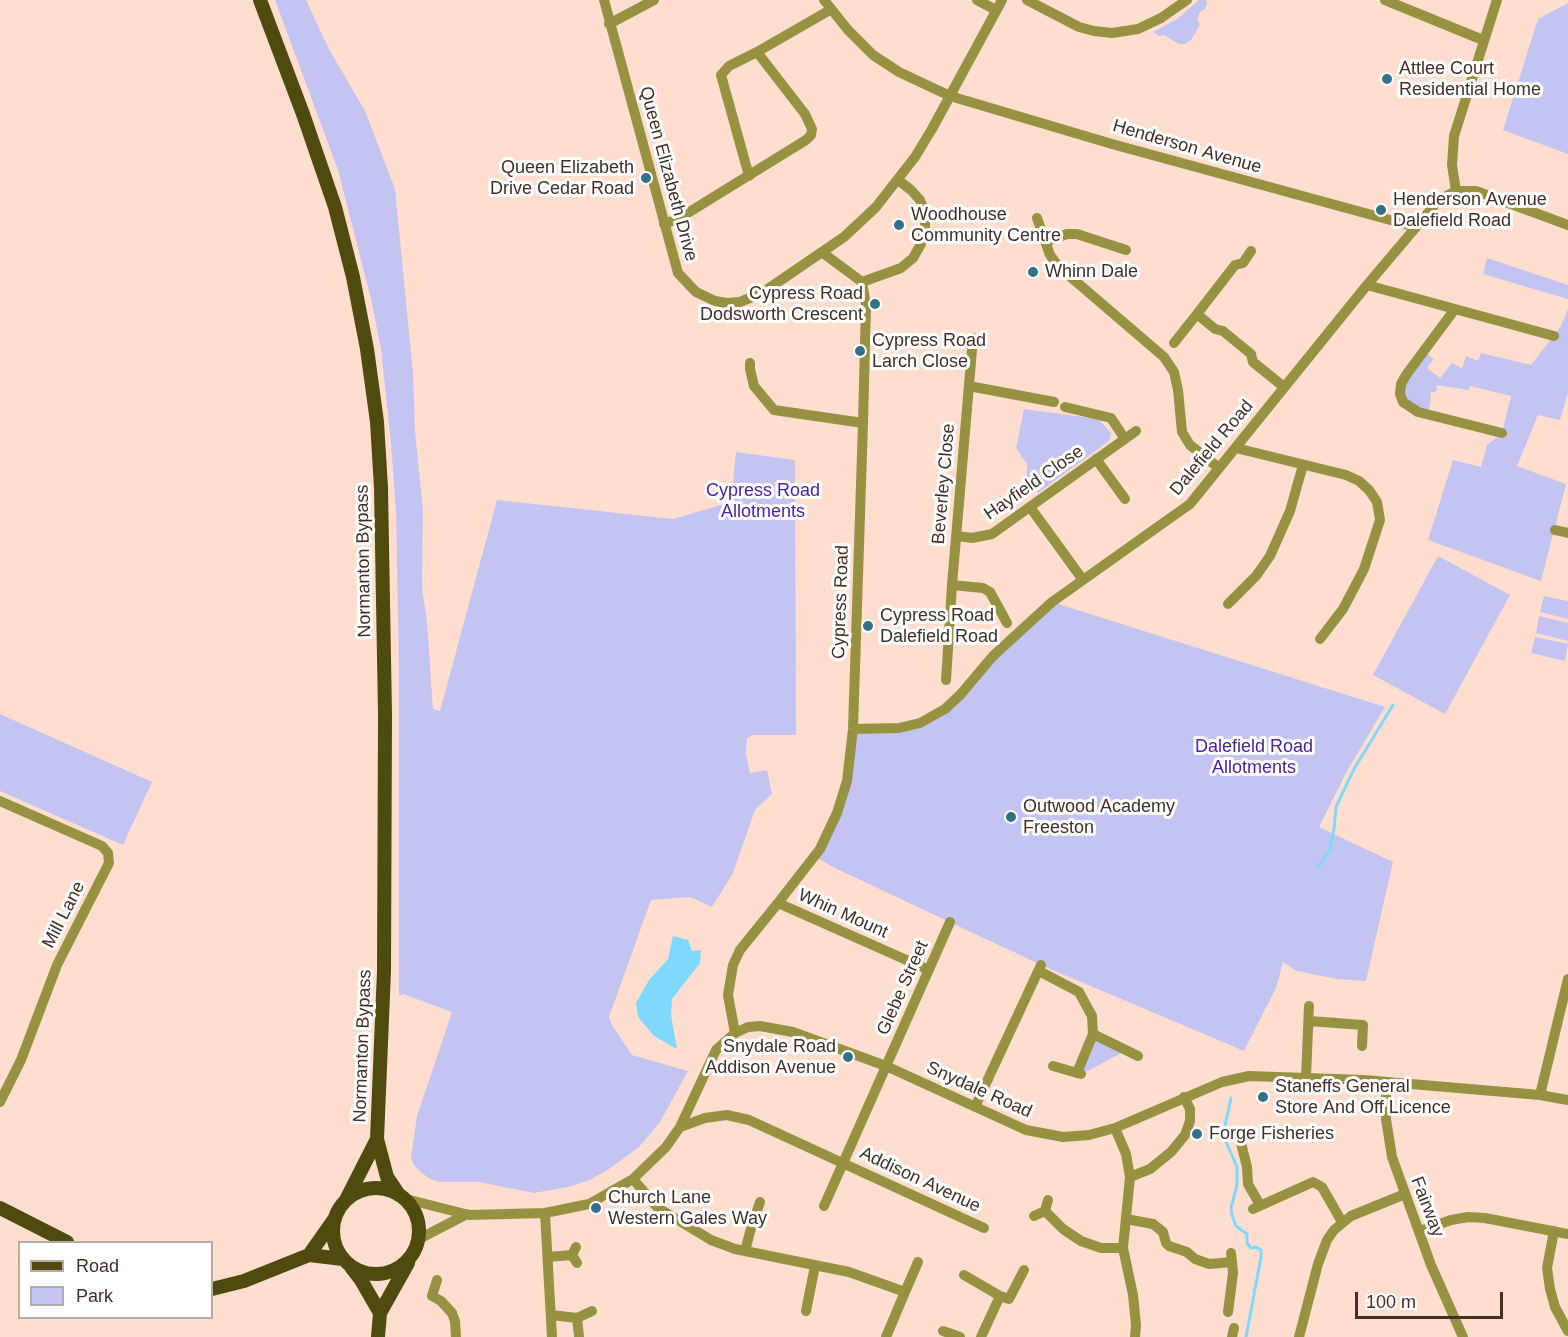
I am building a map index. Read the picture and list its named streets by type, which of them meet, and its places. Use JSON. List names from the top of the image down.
{
  "streets": {
    "main road": ["Normanton Bypass"],
    "street": [
      "Henderson Avenue",
      "Queen Elizabeth Drive",
      "Dalefield Road",
      "Hayfield Close",
      "Beverley Close",
      "Cypress Road",
      "Whin Mount",
      "Mill Lane",
      "Glebe Street",
      "Snydale Road",
      "Addison Avenue",
      "Fairway"
    ]
  },
  "crossings": [
    ["Henderson Avenue", "Queen Elizabeth Drive"],
    ["Henderson Avenue", "Dalefield Road"],
    ["Dalefield Road", "Cypress Road"],
    ["Hayfield Close", "Beverley Close"],
    ["Cypress Road", "Whin Mount"],
    ["Whin Mount", "Glebe Street"],
    ["Whin Mount", "Snydale Road"],
    ["Glebe Street", "Snydale Road"],
    ["Glebe Street", "Addison Avenue"],
    ["Snydale Road", "Addison Avenue"],
    ["Snydale Road", "Fairway"]
  ],
  "parks": ["Cypress Road Allotments", "Dalefield Road Allotments"],
  "places": [
    "Attlee Court Residential Home",
    "Queen Elizabeth Drive Cedar Road",
    "Henderson Avenue Dalefield Road",
    "Woodhouse Community Centre",
    "Whinn Dale",
    "Cypress Road Dodsworth Crescent",
    "Cypress Road Larch Close",
    "Cypress Road Dalefield Road",
    "Outwood Academy Freeston",
    "Snydale Road Addison Avenue",
    "Staneffs General Store And Off Licence",
    "Forge Fisheries",
    "Church Lane Western Gales Way"
  ],
  "legend": ["Road", "Park"],
  "scale_bar": "100 m"
}
